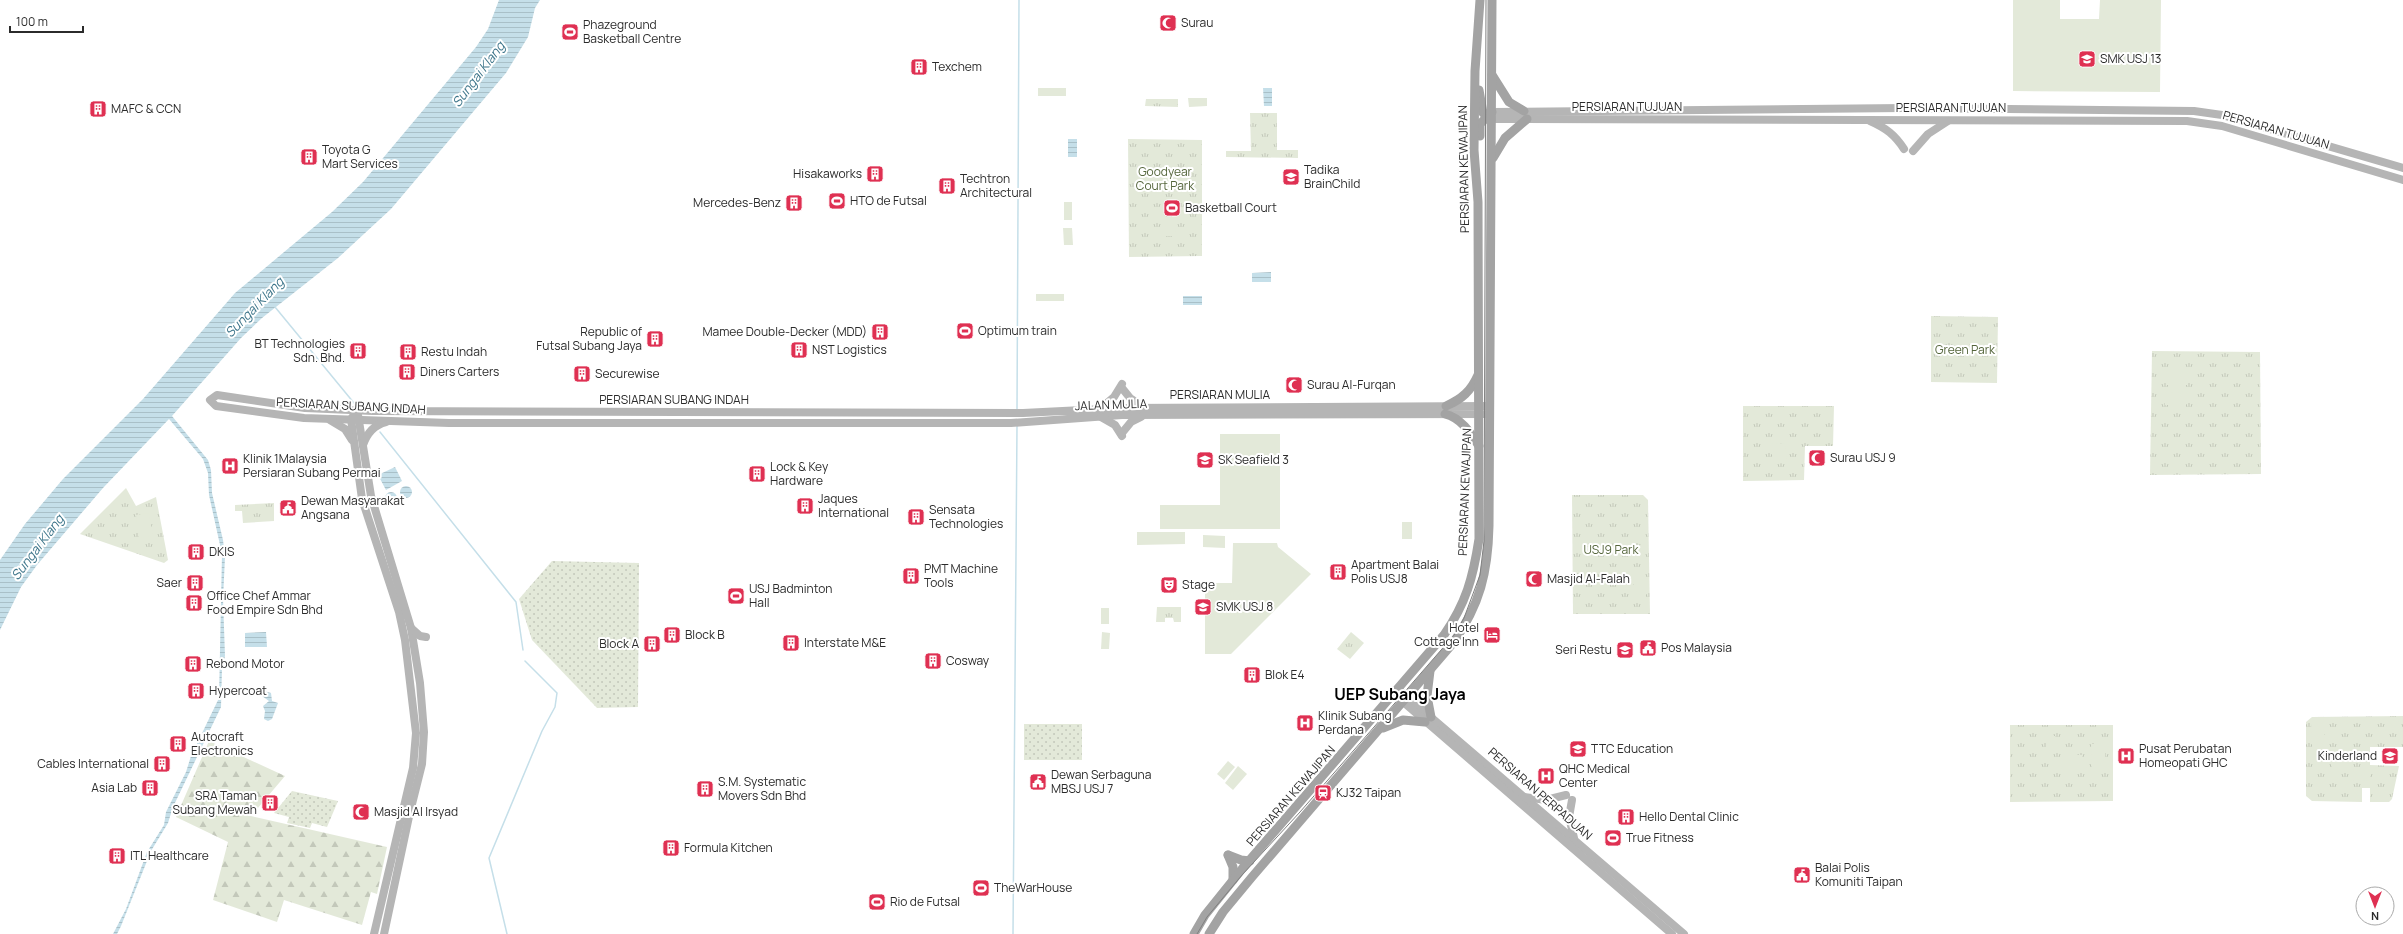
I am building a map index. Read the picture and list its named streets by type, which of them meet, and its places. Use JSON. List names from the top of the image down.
{
  "streets": {
    "main road": [
      "PERSIARAN TUJUAN",
      "PERSIARAN KEWAJIPAN",
      "PERSIARAN MULIA",
      "PERSIARAN SUBANG INDAH",
      "JALAN MULIA",
      "PERSIARAN PERPADUAN"
    ]
  },
  "crossings": [
    ["PERSIARAN TUJUAN", "PERSIARAN KEWAJIPAN"],
    ["PERSIARAN KEWAJIPAN", "PERSIARAN MULIA"],
    ["PERSIARAN KEWAJIPAN", "PERSIARAN PERPADUAN"],
    ["PERSIARAN MULIA", "JALAN MULIA"],
    ["PERSIARAN SUBANG INDAH", "JALAN MULIA"]
  ],
  "districts": ["UEP Subang Jaya"],
  "water": ["Sungai Klang"],
  "parks": ["Goodyear Court Park", "Green Park", "USJ9 Park"],
  "places": {
    "mosque": [
      "Surau",
      "Surau Al-Furqan",
      "Surau USJ 9",
      "Masjid Al-Falah",
      "Masjid Al Irsyad"
    ],
    "sports": [
      "Phazeground Basketball Centre",
      "HTO de Futsal",
      "Basketball Court",
      "Optimum train",
      "USJ Badminton Hall",
      "True Fitness",
      "TheWarHouse",
      "Rio de Futsal"
    ],
    "school or university": [
      "SMK USJ 13",
      "Tadika BrainChild",
      "SK Seafield 3",
      "SMK USJ 8",
      "Seri Restu",
      "TTC Education",
      "Kinderland"
    ],
    "building": [
      "Texchem",
      "MAFC & CCN",
      "Toyota G Mart Services",
      "Hisakaworks",
      "Techtron Architectural",
      "Mercedes-Benz",
      "Mamee Double-Decker (MDD)",
      "Republic of Futsal Subang Jaya",
      "NST Logistics",
      "BT Technologies Sdn. Bhd.",
      "Restu Indah",
      "Diners Carters",
      "Securewise",
      "Lock & Key Hardware",
      "Jaques International",
      "Sensata Technologies",
      "DKIS",
      "Apartment Balai Polis USJ8",
      "PMT Machine Tools",
      "Saer",
      "Office Chef Ammar Food Empire Sdn Bhd",
      "Block B",
      "Interstate M&E",
      "Block A",
      "Cosway",
      "Rebond Motor",
      "Blok E4",
      "Hypercoat",
      "Autocraft Electronics",
      "Cables International",
      "Asia Lab",
      "S.M. Systematic Movers Sdn Bhd",
      "SRA Taman Subang Mewah",
      "Hello Dental Clinic",
      "Formula Kitchen",
      "ITL Healthcare"
    ],
    "hospital": [
      "Klinik 1Malaysia Persiaran Subang Permai",
      "Klinik Subang Perdana",
      "Pusat Perubatan Homeopati GHC",
      "QHC Medical Center"
    ],
    "public building": [
      "Dewan Masyarakat Angsana",
      "Pos Malaysia",
      "Dewan Serbaguna MBSJ USJ 7",
      "Balai Polis Komuniti Taipan"
    ],
    "theatre": ["Stage"],
    "hotel": ["Hotel Cottage Inn"],
    "station": ["KJ32 Taipan"]
  },
  "scale_bar": "100 m",
  "north": "bottom"
}
